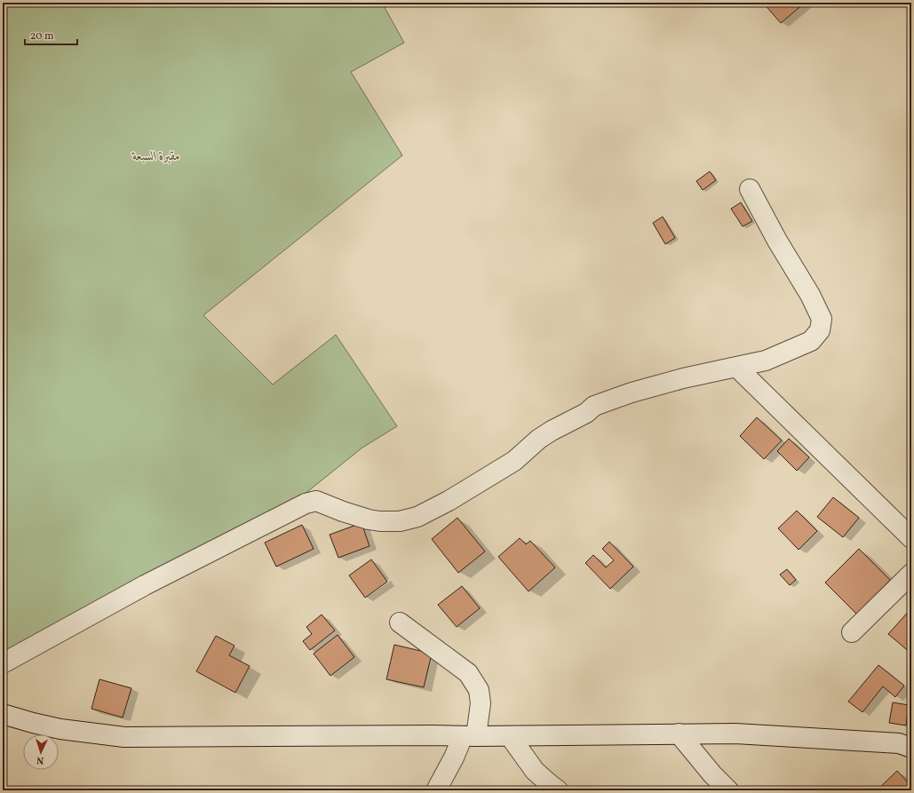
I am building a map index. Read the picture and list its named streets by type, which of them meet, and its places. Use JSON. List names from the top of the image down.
{
  "parks": ["مقبرة السبعة"],
  "scale_bar": "20 m",
  "north": "bottom"
}
